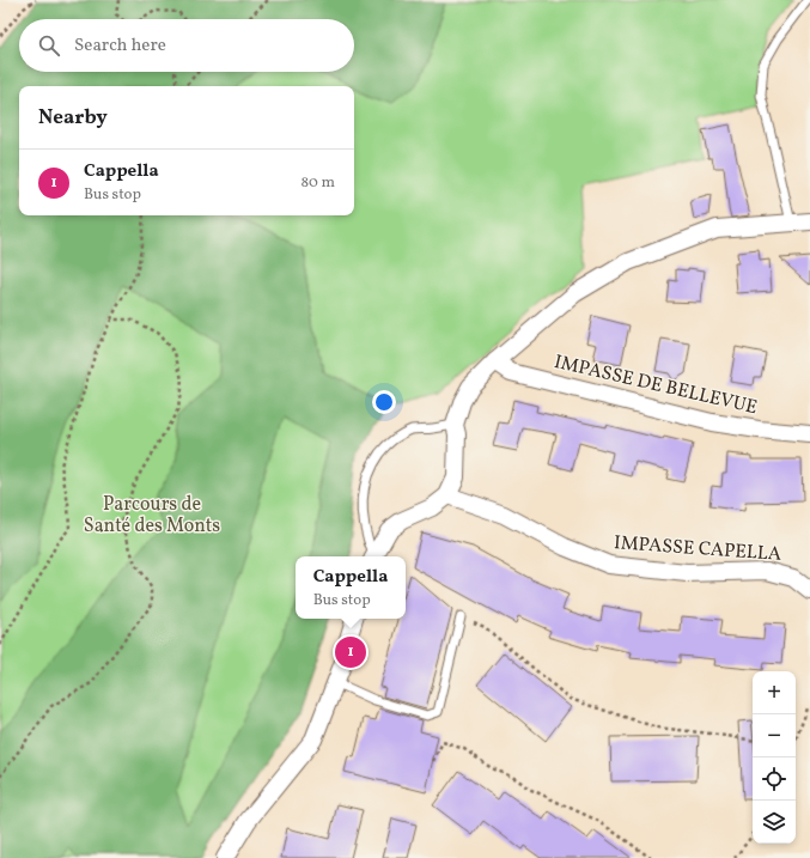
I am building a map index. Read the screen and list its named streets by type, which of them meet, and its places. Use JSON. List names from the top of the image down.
{
  "streets": {
    "street": ["IMPASSE DE BELLEVUE", "IMPASSE CAPELLA"]
  },
  "parks": ["Parcours de Santé des Monts"],
  "page": {
    "search": "Search here",
    "heading": "Nearby",
    "list": [
      {
        "mark": "1",
        "name": "Cappella",
        "note": "Bus stop",
        "value": "80 m"
      }
    ],
    "popup": ["Cappella", "Bus stop"],
    "pins": "1",
    "map_buttons": ["+", "−"]
  }
}
